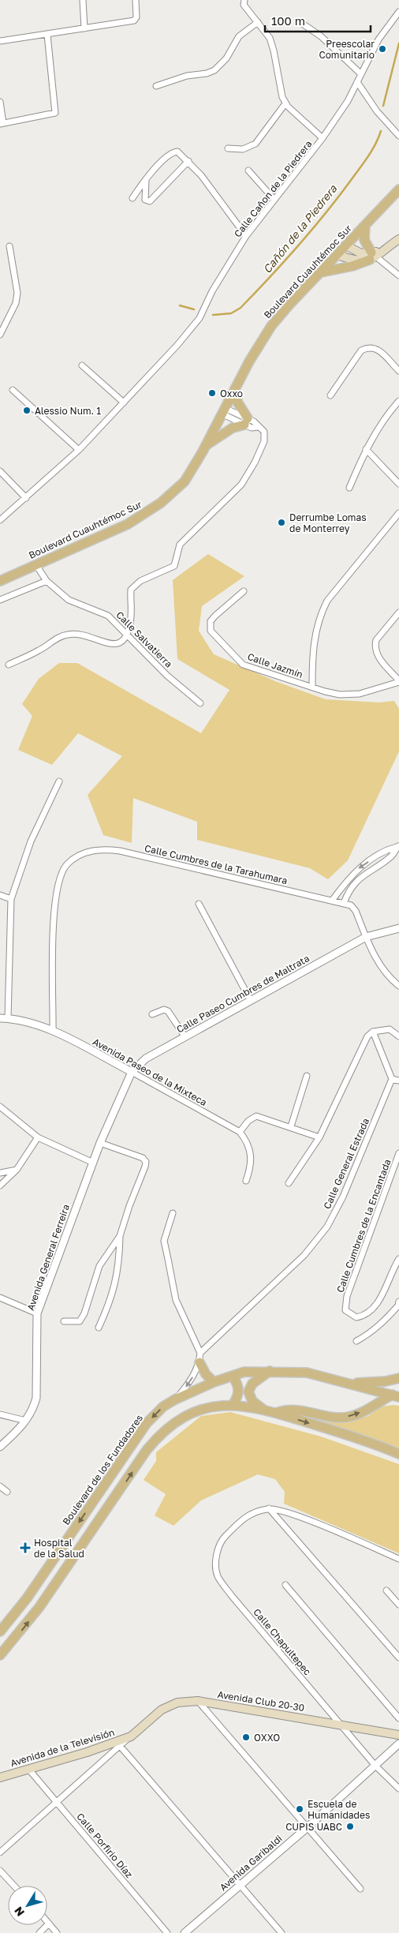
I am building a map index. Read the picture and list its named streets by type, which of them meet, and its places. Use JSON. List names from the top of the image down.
{
  "streets": {
    "main road": [
      "Boulevard Cuauhtémoc Sur",
      "Boulevard de los Fundadores",
      "Avenida Club 20-30",
      "Avenida de la Televisión"
    ],
    "street": [
      "Calle Cañon de la Piedrera",
      "Calle Salvatierra",
      "Calle Jazmín",
      "Calle Cumbres de la Tarahumara",
      "Calle Paseo Cumbres de Maltrata",
      "Avenida Paseo de la Mixteca",
      "Calle General Estrada",
      "Calle Cumbres de la Encantada",
      "Avenida General Ferreira",
      "Calle Chapultepec",
      "Calle Porfirio Díaz",
      "Avenida Garibaldi"
    ]
  },
  "crossings": [
    ["Boulevard Cuauhtémoc Sur", "Calle Salvatierra"],
    ["Calle Cumbres de la Tarahumara", "Avenida Paseo de la Mixteca"],
    ["Calle Paseo Cumbres de Maltrata", "Avenida Paseo de la Mixteca"],
    ["Calle Paseo Cumbres de Maltrata", "Avenida General Ferreira"],
    ["Avenida Paseo de la Mixteca", "Avenida General Ferreira"],
    ["Calle Chapultepec", "Avenida Club 20-30"],
    ["Calle Chapultepec", "Avenida Garibaldi"],
    ["Avenida Club 20-30", "Avenida de la Televisión"],
    ["Avenida de la Televisión", "Calle Porfirio Díaz"]
  ],
  "water": ["Cañón de la Piedrera"],
  "places": {
    "other": [
      "Preescolar Comunitario",
      "Oxxo",
      "Alessio Num. 1",
      "Derrumbe Lomas de Monterrey",
      "OXXO",
      "Escuela de Humanidades",
      "CUPIS UABC"
    ],
    "health": ["Hospital de la Salud"]
  },
  "scale_bar": "100 m",
  "north": "bottom left"
}
